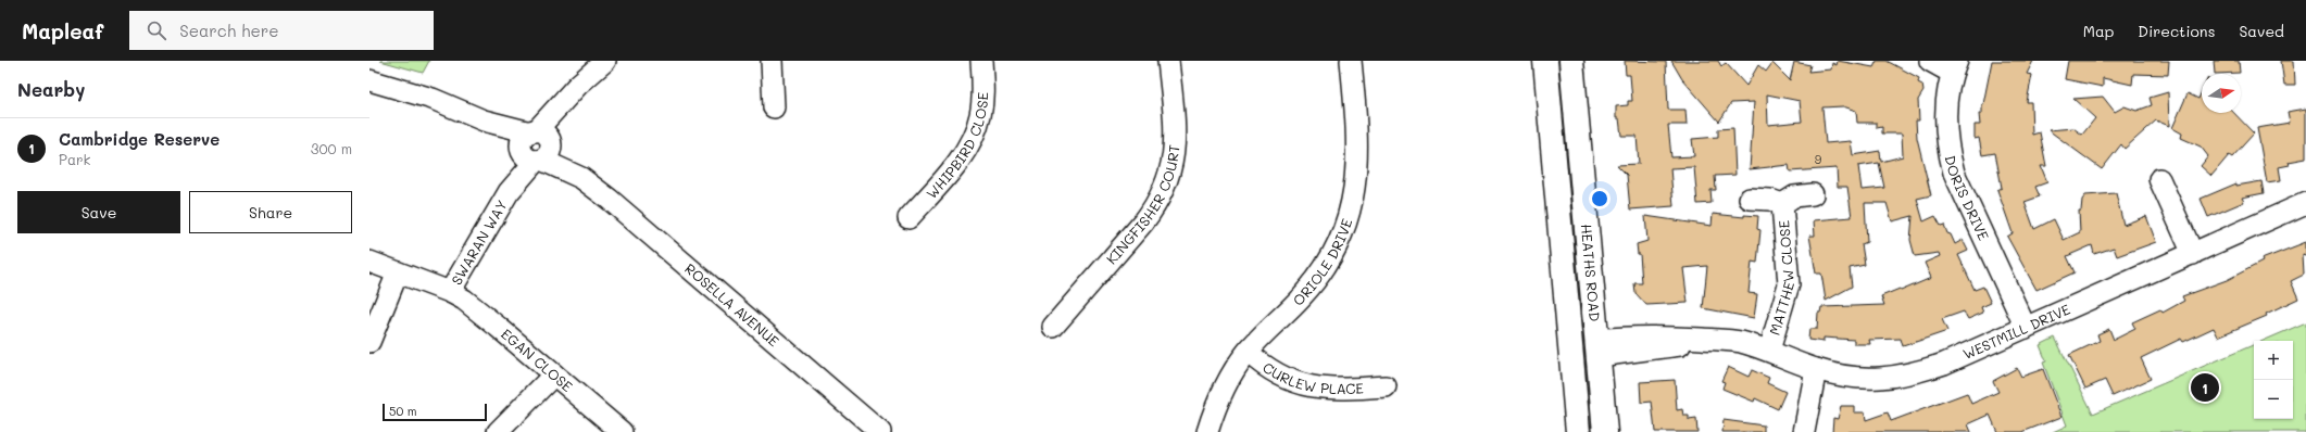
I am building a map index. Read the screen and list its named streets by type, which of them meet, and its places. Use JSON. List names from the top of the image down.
{
  "streets": {
    "main road": ["HEATHS ROAD"],
    "street": [
      "WHIPBIRD CLOSE",
      "DORIS DRIVE",
      "KINGFISHER COURT",
      "SWARAN WAY",
      "ORIOLE DRIVE",
      "MATTHEW CLOSE",
      "ROSELLA AVENUE",
      "WESTMILL DRIVE",
      "EGAN CLOSE",
      "CURLEW PLACE"
    ]
  },
  "crossings": [
    ["DORIS DRIVE", "WESTMILL DRIVE"],
    ["SWARAN WAY", "ROSELLA AVENUE"],
    ["SWARAN WAY", "EGAN CLOSE"],
    ["ORIOLE DRIVE", "CURLEW PLACE"],
    ["HEATHS ROAD", "WESTMILL DRIVE"],
    ["MATTHEW CLOSE", "WESTMILL DRIVE"]
  ],
  "house_numbers": ["9"],
  "scale_bar": "50 m",
  "north": "right",
  "page": {
    "header": "Mapleaf",
    "search": "Search here",
    "nav": ["Map", "Directions", "Saved"],
    "heading": "Nearby",
    "list": [
      {
        "mark": "1",
        "name": "Cambridge Reserve",
        "note": "Park",
        "value": "300 m"
      }
    ],
    "buttons": ["Save", "Share"],
    "map_buttons": ["+", "−"],
    "pins": "1",
    "scale": "50 m"
  }
}
